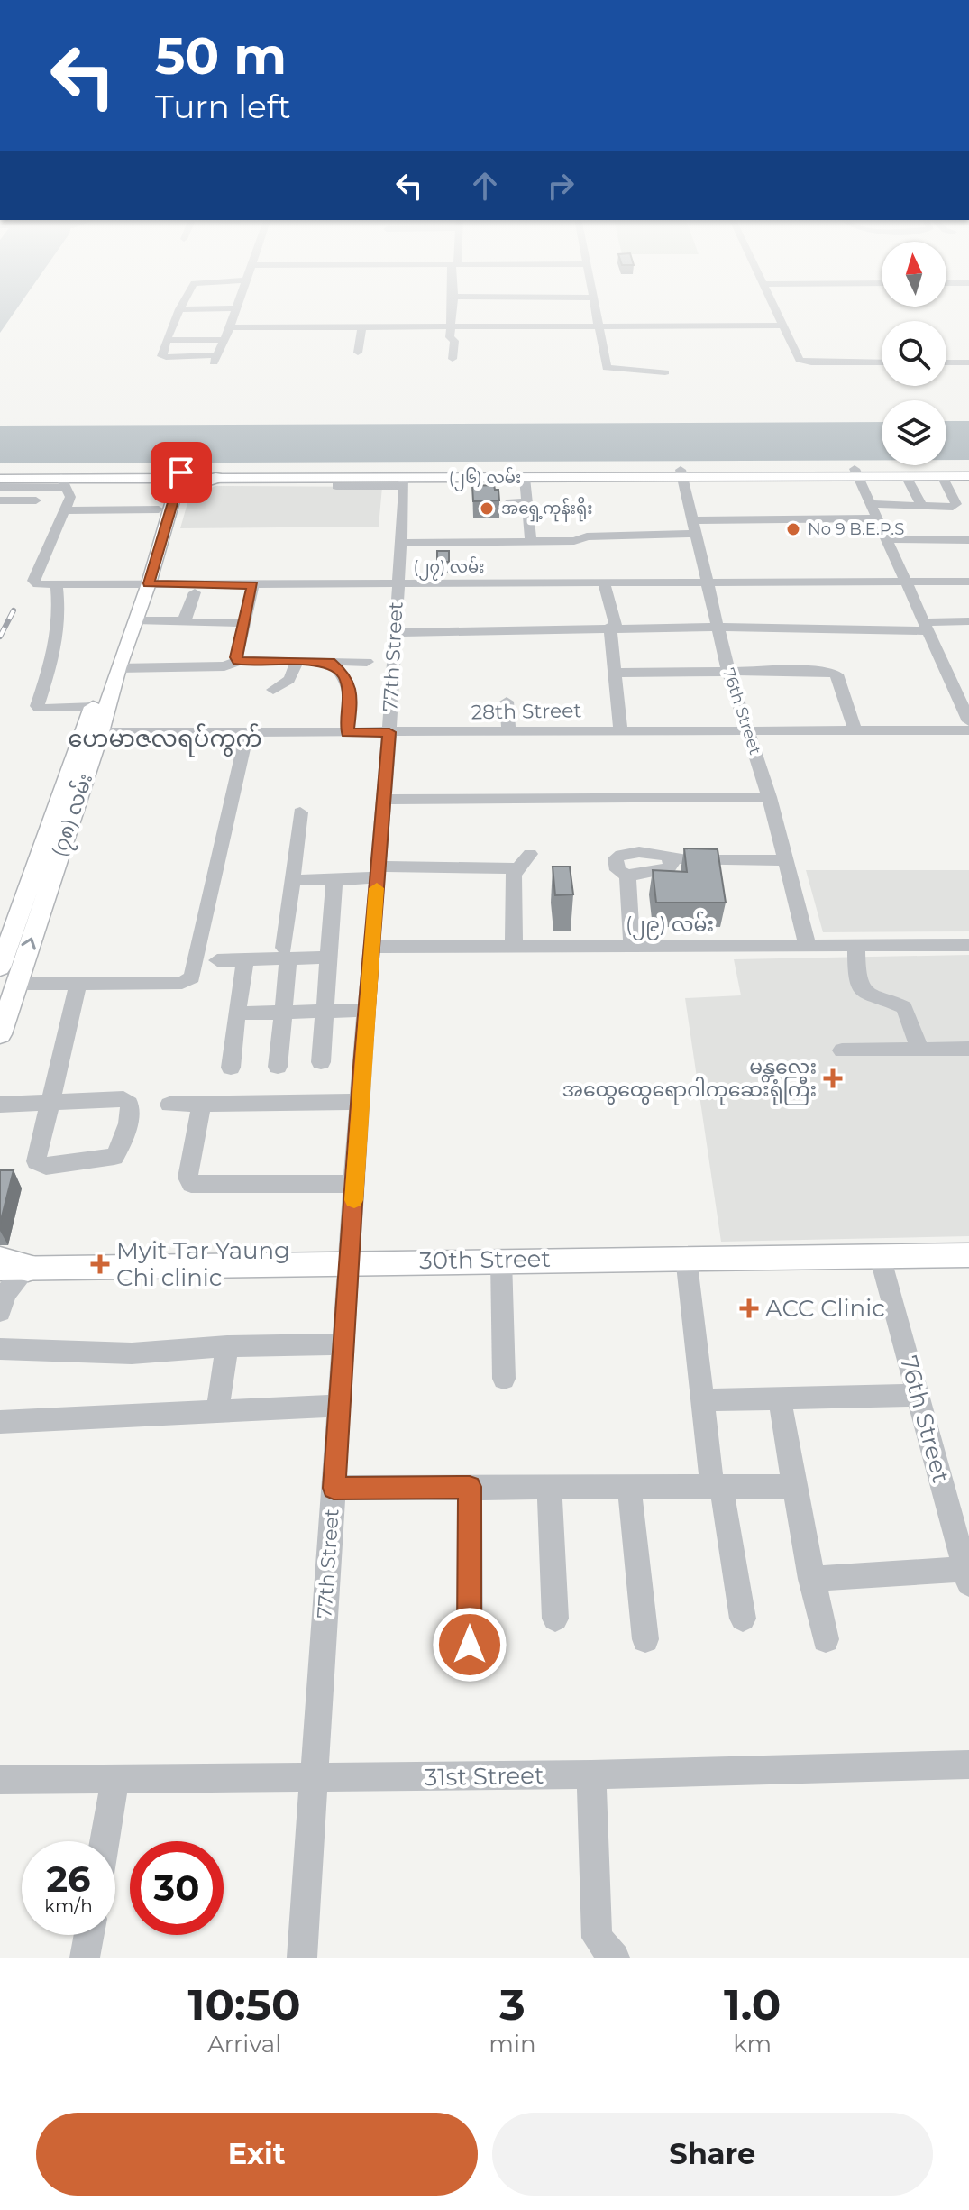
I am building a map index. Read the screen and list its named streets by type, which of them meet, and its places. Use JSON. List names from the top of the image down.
{
  "streets": {
    "main road": ["(၂၆) လမ်း", "(၇၈) လမ်း", "30th Street"],
    "street": [
      "(၂၇) လမ်း",
      "77th Street",
      "28th Street",
      "76th Street",
      "(၂၉) လမ်း",
      "31st Street"
    ]
  },
  "crossings": [
    ["(၂၆) လမ်း", "77th Street"],
    ["(၂၆) လမ်း", "76th Street"],
    ["(၂၆) လမ်း", "(၇၈) လမ်း"],
    ["(၂၇) လမ်း", "77th Street"],
    ["(၂၇) လမ်း", "76th Street"],
    ["(၂၇) လမ်း", "(၇၈) လမ်း"],
    ["77th Street", "28th Street"],
    ["77th Street", "(၂၉) လမ်း"],
    ["77th Street", "30th Street"],
    ["77th Street", "31st Street"],
    ["28th Street", "76th Street"],
    ["28th Street", "(၇၈) လမ်း"],
    ["76th Street", "(၂၉) လမ်း"],
    ["76th Street", "30th Street"]
  ],
  "districts": ["ဟေမာဇလရပ်ကွက်"],
  "places": {
    "other": ["အရှေ့ကုန်းရိုး", "No 9 B.E.P.S"],
    "health": ["မန္တလေး အထွေထွေရောဂါကုဆေးရုံကြီး", "Myit Tar Yaung Chi clinic", "ACC Clinic"]
  },
  "north": "top",
  "page": {
    "turn": ["50 m", "Turn left"],
    "speed": "26 km/h",
    "limit": "30",
    "eta": [
      "10:50",
      "Arrival",
      "3",
      "min",
      "1.0",
      "km"
    ],
    "buttons": ["Exit", "Share"]
  }
}
